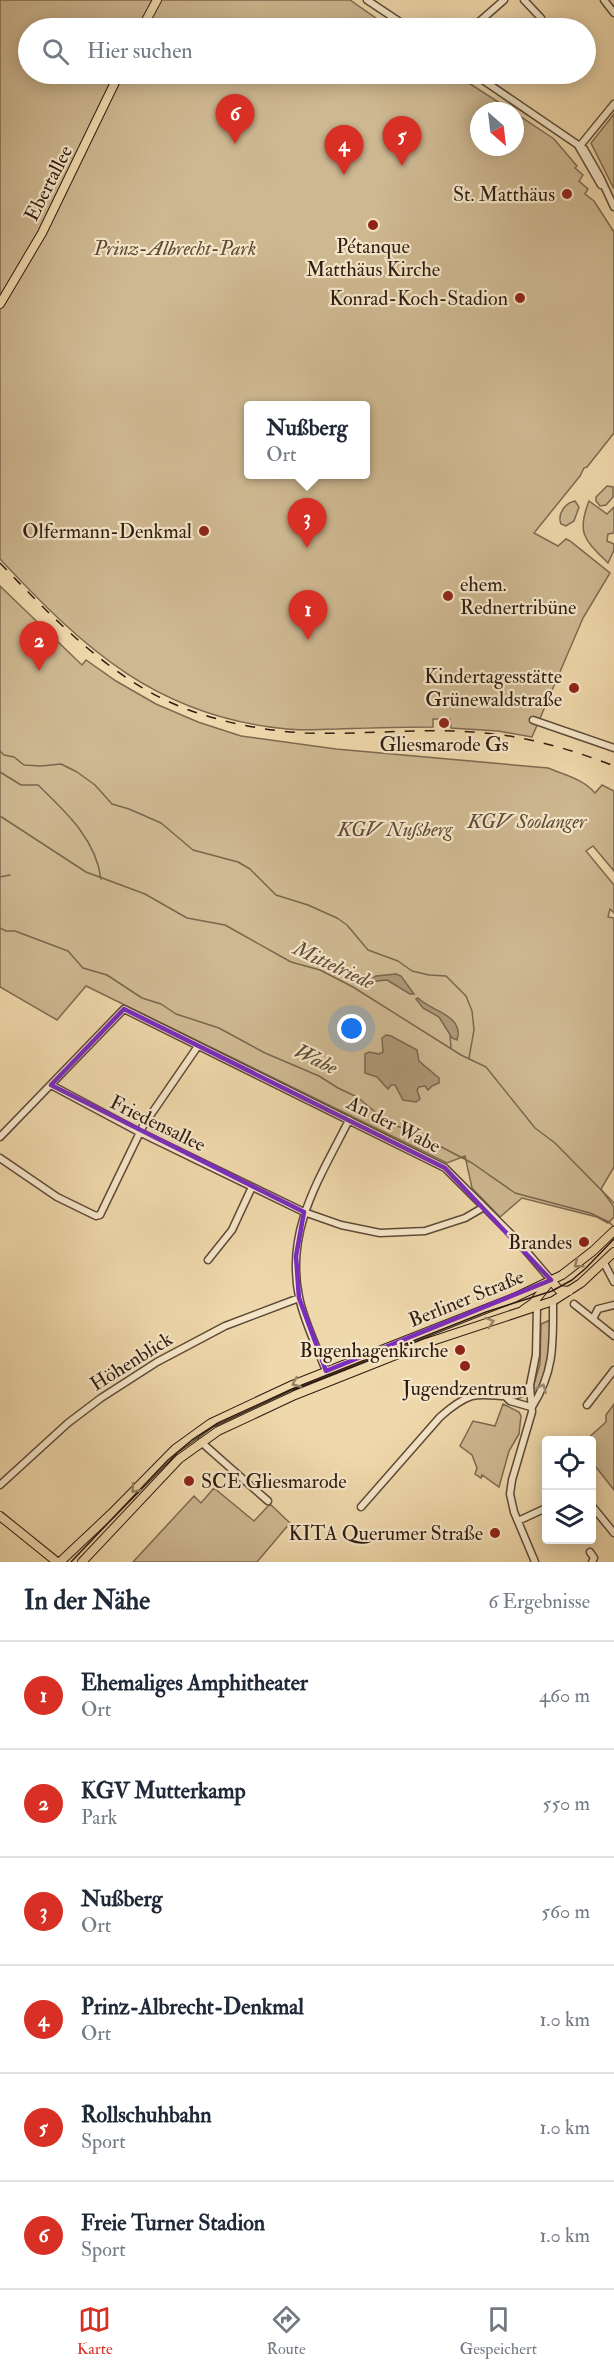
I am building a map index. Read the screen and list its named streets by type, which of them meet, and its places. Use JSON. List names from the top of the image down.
{
  "streets": {
    "main road": ["Ebertallee", "Berliner Straße"],
    "street": ["Friedensallee", "An der Wabe", "Höhenblick"]
  },
  "crossings": [
    ["Friedensallee", "An der Wabe"],
    ["An der Wabe", "Berliner Straße"]
  ],
  "water": ["Mittelriede", "Wabe"],
  "parks": ["Prinz-Albrecht-Park", "KGV Soolanger", "KGV Nußberg"],
  "places": [
    "St. Matthäus",
    "Pétanque Matthäus Kirche",
    "Konrad-Koch-Stadion",
    "Olfermann-Denkmal",
    "ehem. Rednertribüne",
    "Kindertagesstätte Grünewaldstraße",
    "Gliesmarode Gs",
    "Brandes",
    "Bugenhagenkirche",
    "Jugendzentrum",
    "SCE Gliesmarode",
    "KITA Querumer Straße"
  ],
  "north": "bottom right",
  "page": {
    "search": "Hier suchen",
    "pins": [
      "6",
      "5",
      "4",
      "3",
      "1",
      "2"
    ],
    "popup": ["Nußberg", "Ort"],
    "heading": ["In der Nähe", "6 Ergebnisse"],
    "list": [
      {
        "mark": "1",
        "name": "Ehemaliges Amphitheater",
        "note": "Ort",
        "value": "460 m"
      },
      {
        "mark": "2",
        "name": "KGV Mutterkamp",
        "note": "Park",
        "value": "550 m"
      },
      {
        "mark": "3",
        "name": "Nußberg",
        "note": "Ort",
        "value": "560 m"
      },
      {
        "mark": "4",
        "name": "Prinz-Albrecht-Denkmal",
        "note": "Ort",
        "value": "1.0 km"
      },
      {
        "mark": "5",
        "name": "Rollschuhbahn",
        "note": "Sport",
        "value": "1.0 km"
      },
      {
        "mark": "6",
        "name": "Freie Turner Stadion",
        "note": "Sport",
        "value": "1.0 km"
      }
    ],
    "nav": ["Karte", "Route", "Gespeichert"]
  }
}
